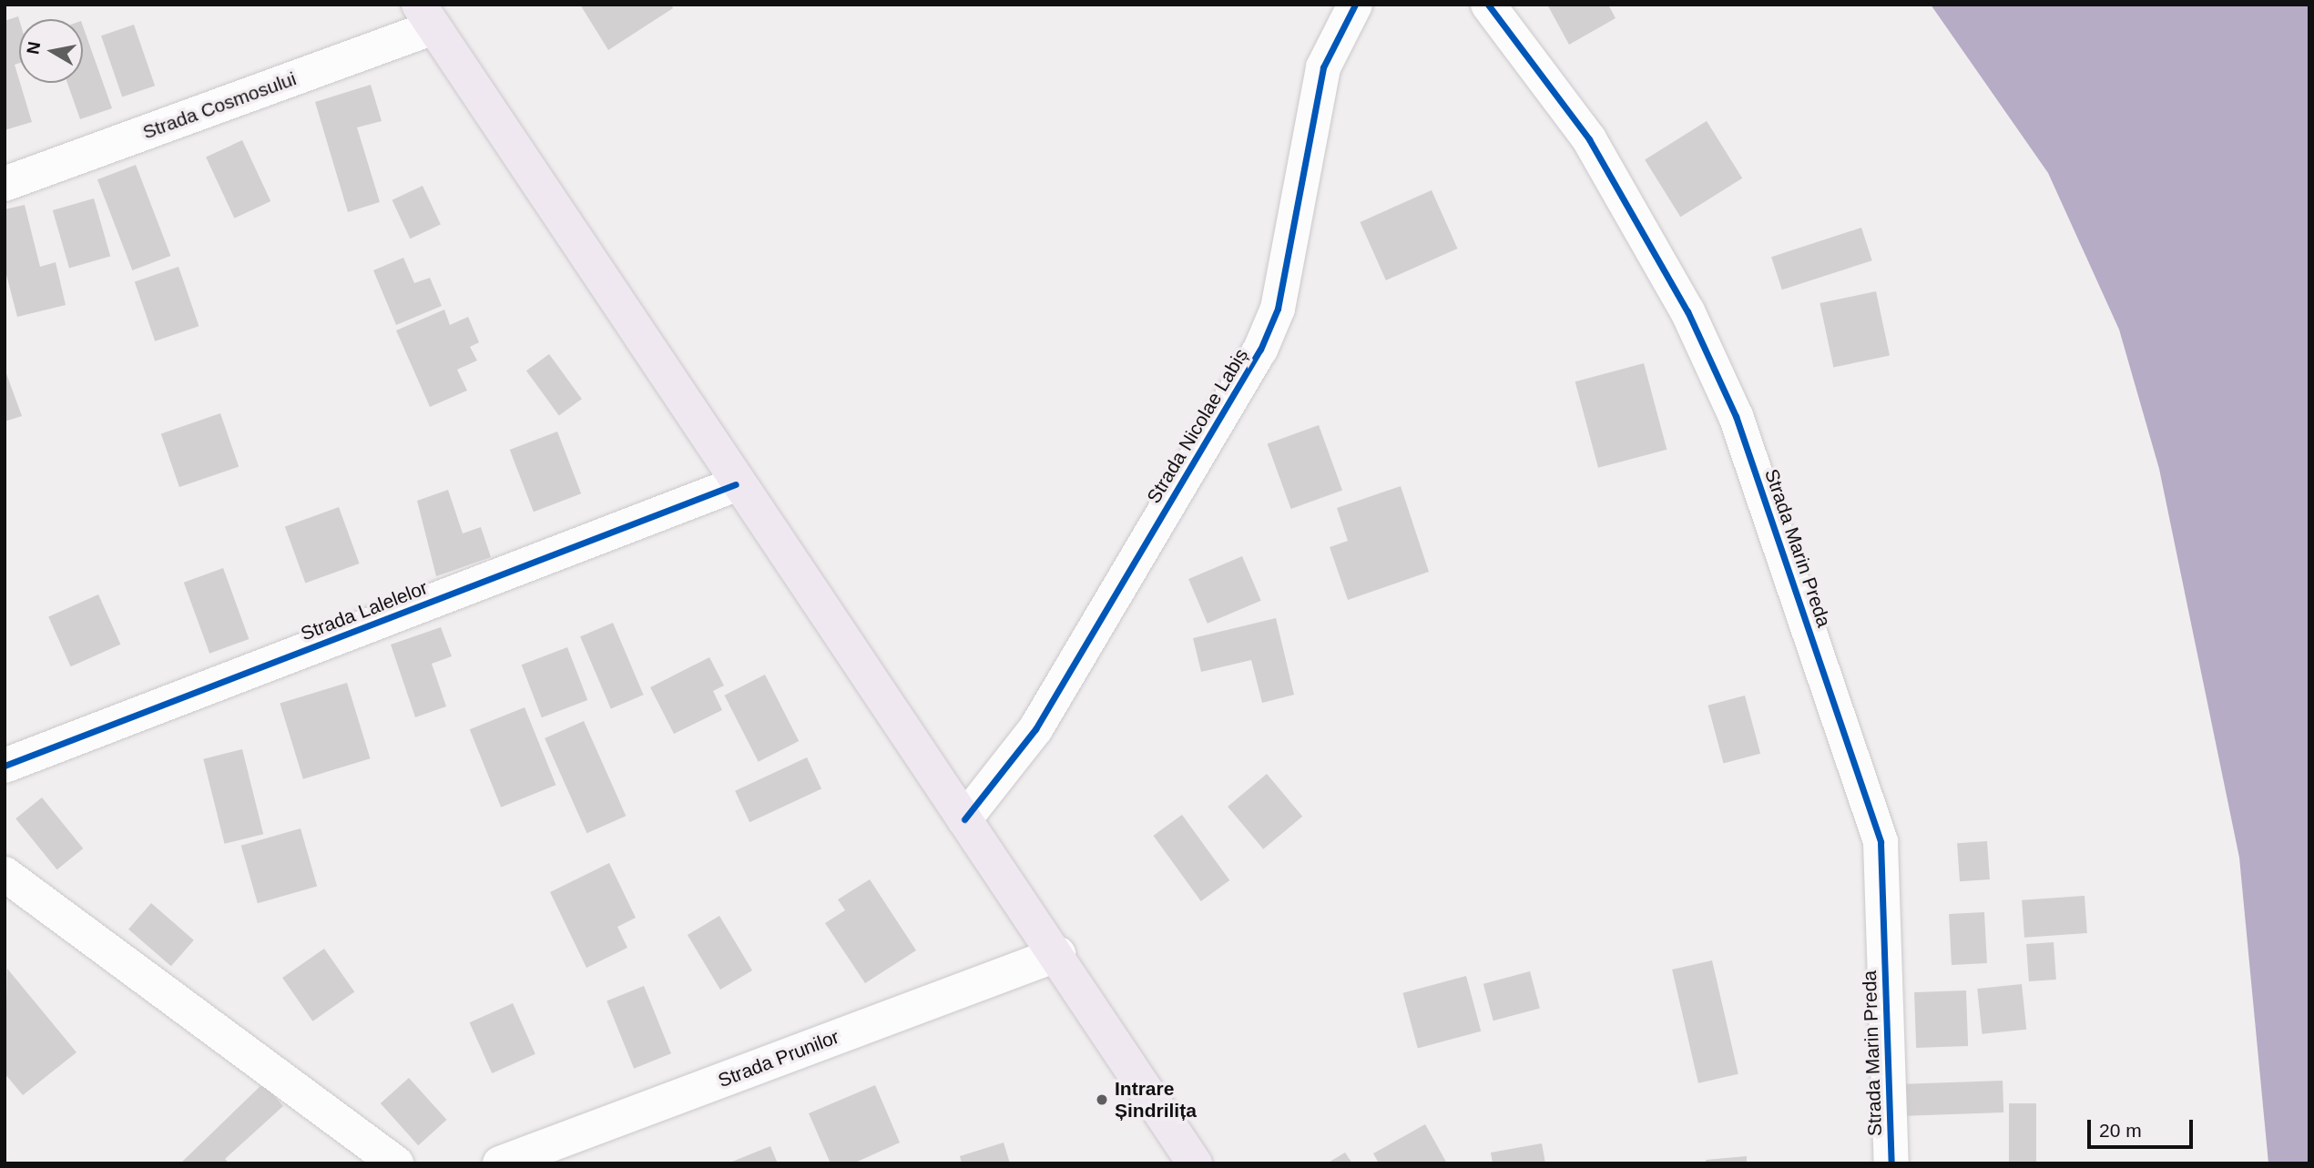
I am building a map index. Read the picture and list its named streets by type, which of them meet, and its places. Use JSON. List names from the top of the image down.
{
  "streets": {
    "street": [
      "Strada Cosmosului",
      "Strada Nicolae Labiș",
      "Strada Marin Preda",
      "Strada Lalelelor",
      "Strada Prunilor"
    ]
  },
  "places": ["Intrare Șindrilița"],
  "scale_bar": "20 m",
  "north": "left"
}
